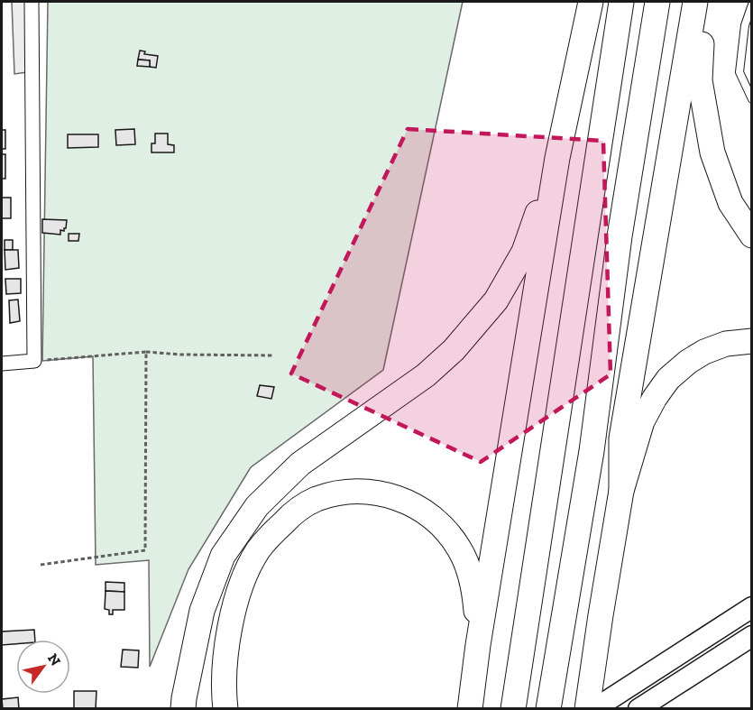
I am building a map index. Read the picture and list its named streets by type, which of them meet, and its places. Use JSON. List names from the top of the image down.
{
  "north": "top right"
}
